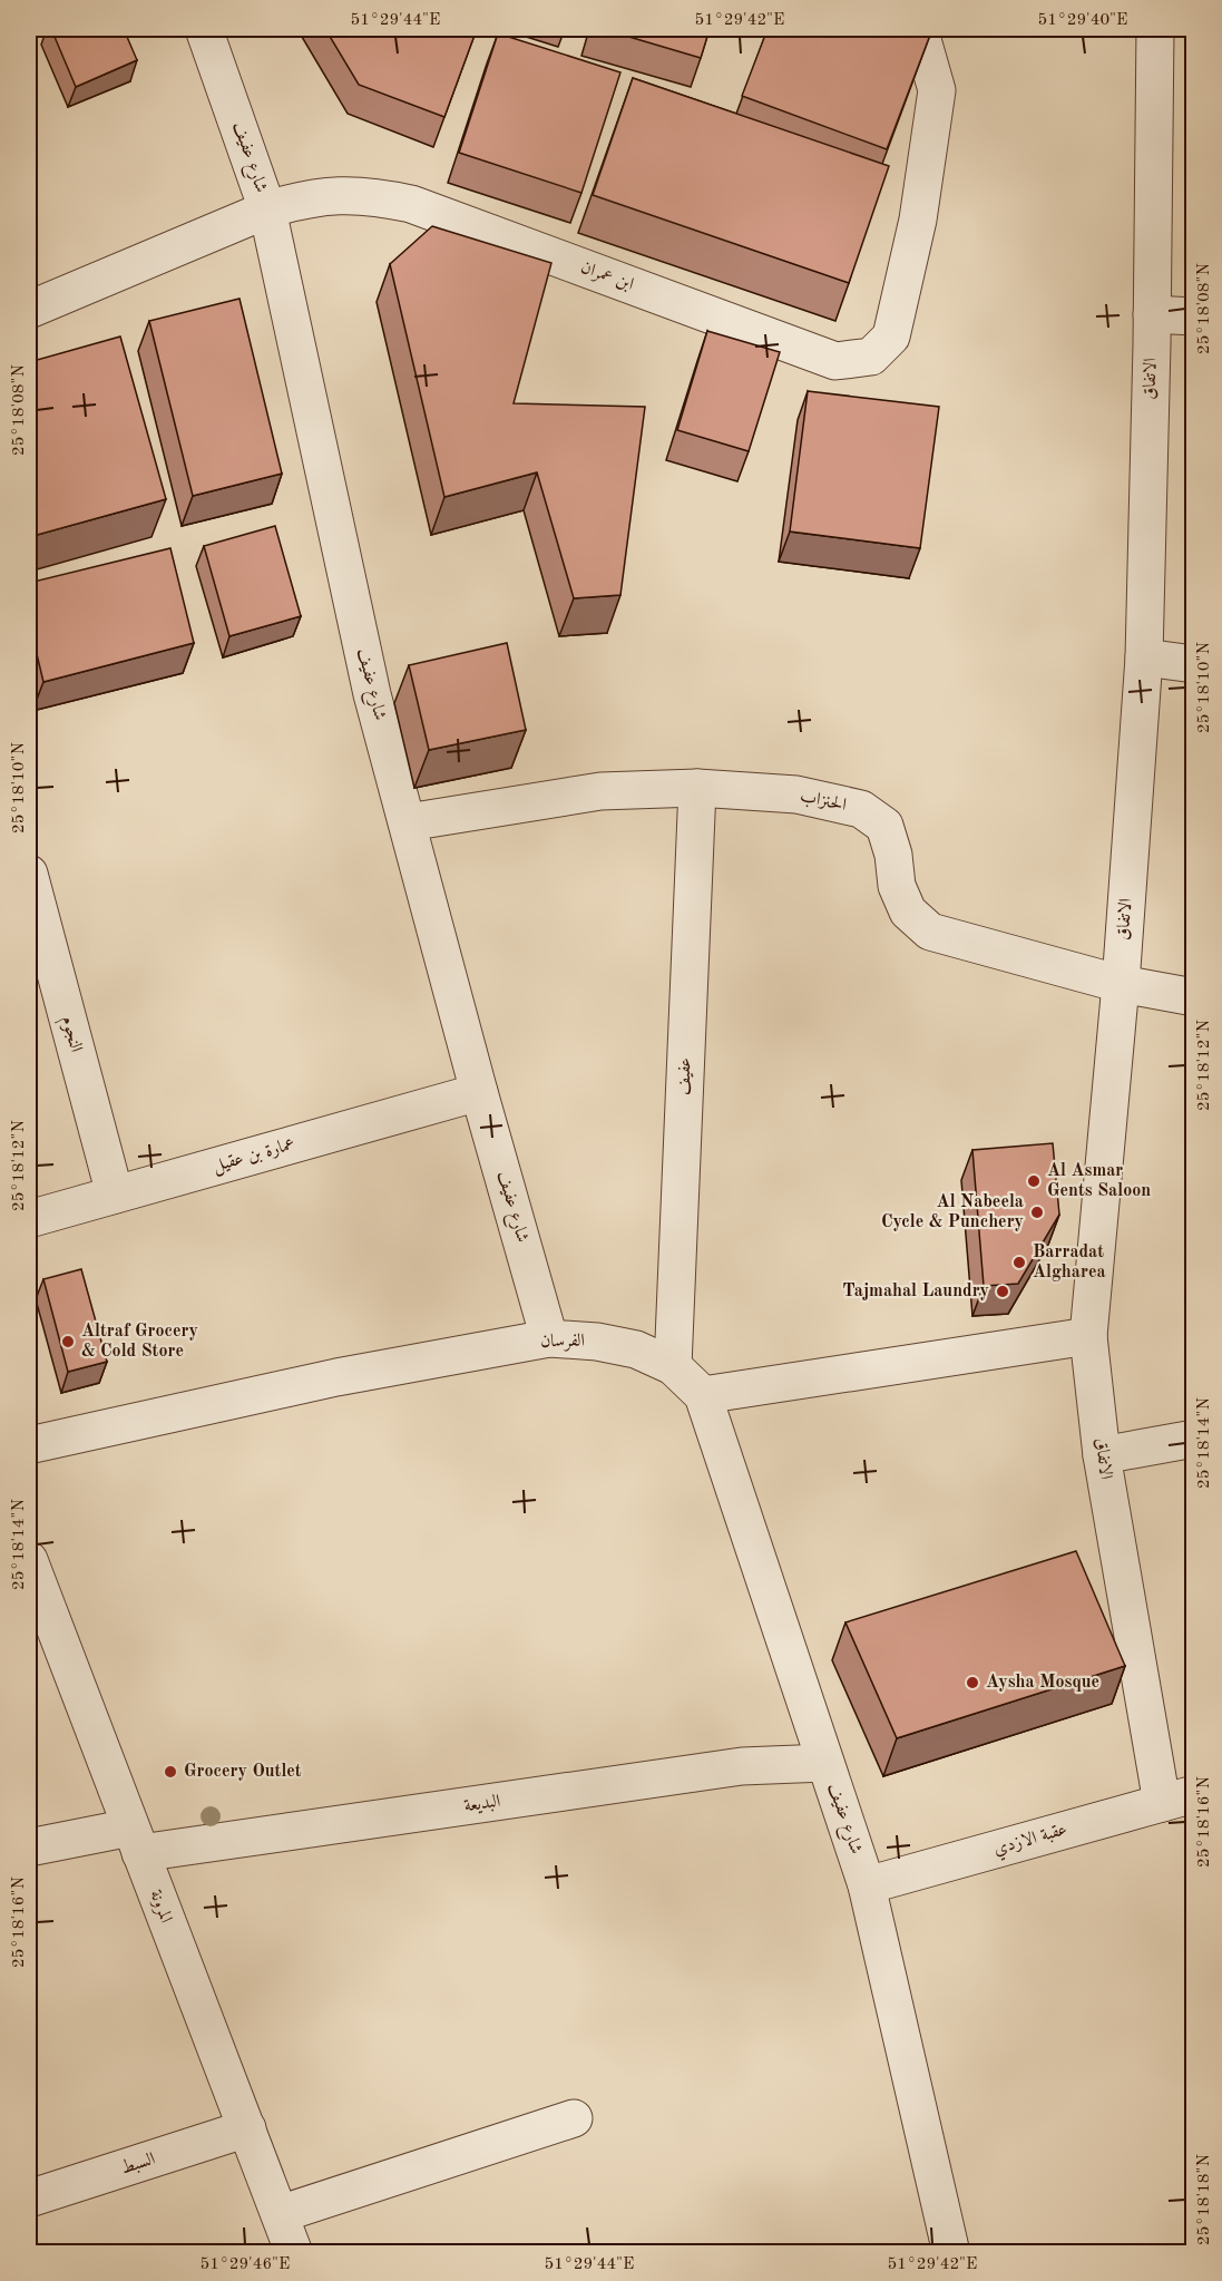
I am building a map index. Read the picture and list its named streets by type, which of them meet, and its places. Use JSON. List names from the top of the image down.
{
  "streets": {
    "street": [
      "شارع عفيف",
      "ابن عمران",
      "الاتفاق",
      "الحنزاب",
      "النجوم",
      "عفيف",
      "عمارة بن عقيل",
      "الفرسان",
      "البديعة",
      "عقبة الازدي",
      "المرونة",
      "السبط"
    ]
  },
  "crossings": [
    ["شارع عفيف", "ابن عمران"],
    ["شارع عفيف", "الحنزاب"],
    ["شارع عفيف", "عمارة بن عقيل"],
    ["شارع عفيف", "الفرسان"],
    ["شارع عفيف", "البديعة"],
    ["شارع عفيف", "عقبة الازدي"],
    ["الاتفاق", "الحنزاب"],
    ["الاتفاق", "عقبة الازدي"],
    ["الحنزاب", "عفيف"],
    ["النجوم", "عمارة بن عقيل"],
    ["عفيف", "الفرسان"],
    ["البديعة", "المرونة"],
    ["المرونة", "السبط"]
  ],
  "places": [
    "Al Asmar Gents Saloon",
    "Al Nabeela Cycle & Punchery",
    "Barradat Algharea",
    "Tajmahal Laundry",
    "Altraf Grocery & Cold Store",
    "Aysha Mosque",
    "Grocery Outlet"
  ],
  "coordinates": [
    "51°29'44\"E",
    "51°29'42\"E",
    "51°29'40\"E",
    "25°18'08\"N",
    "25°18'10\"N",
    "25°18'12\"N",
    "25°18'14\"N",
    "25°18'16\"N",
    "25°18'18\"N",
    "51°29'46\"E"
  ]
}
